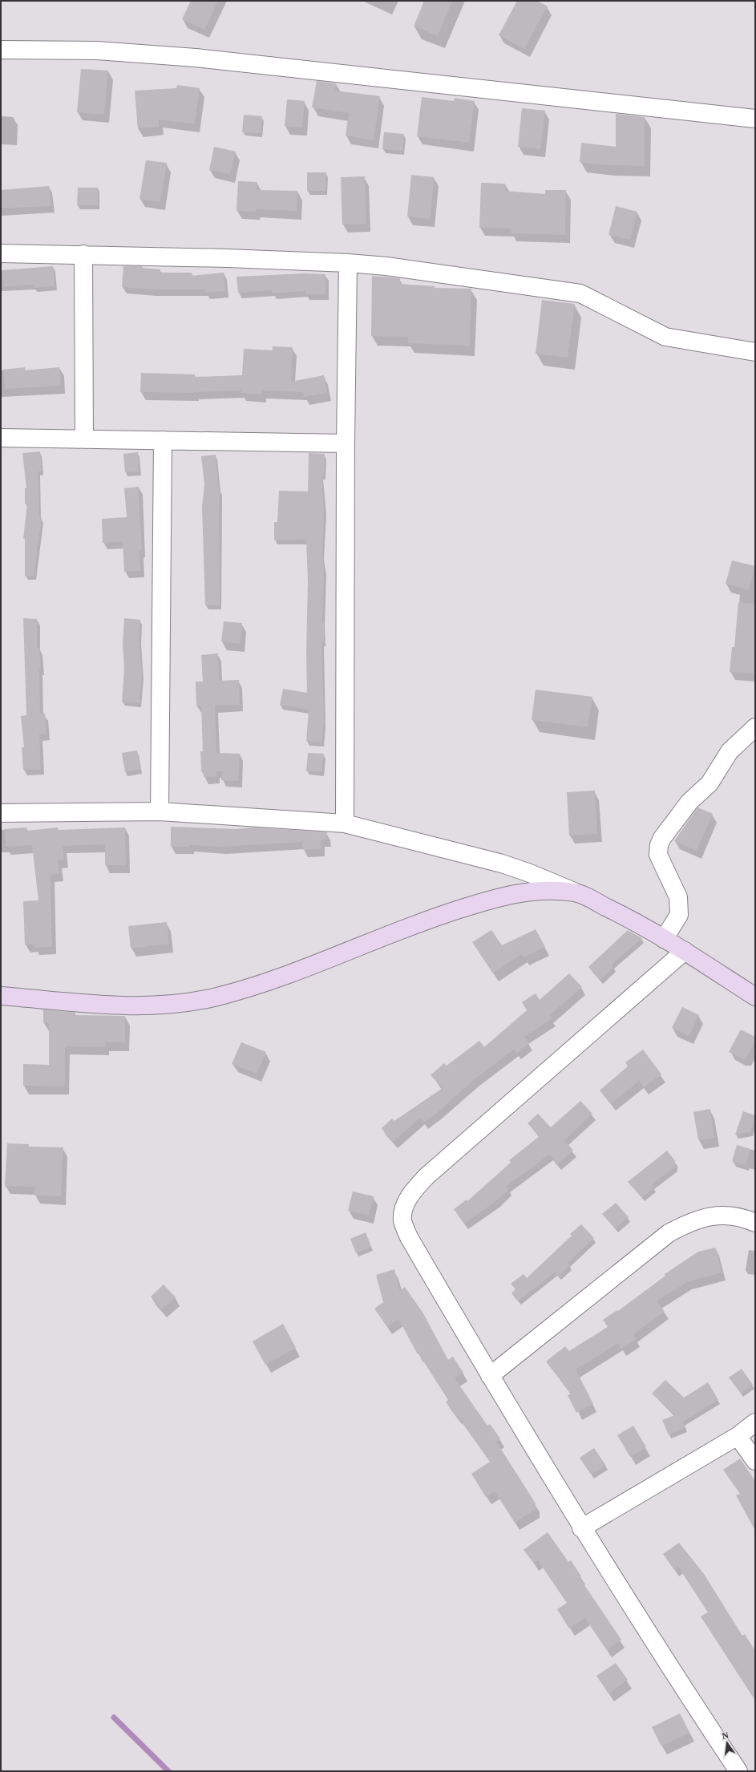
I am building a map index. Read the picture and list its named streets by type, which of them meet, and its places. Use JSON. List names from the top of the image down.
{
  "north": "top"
}
